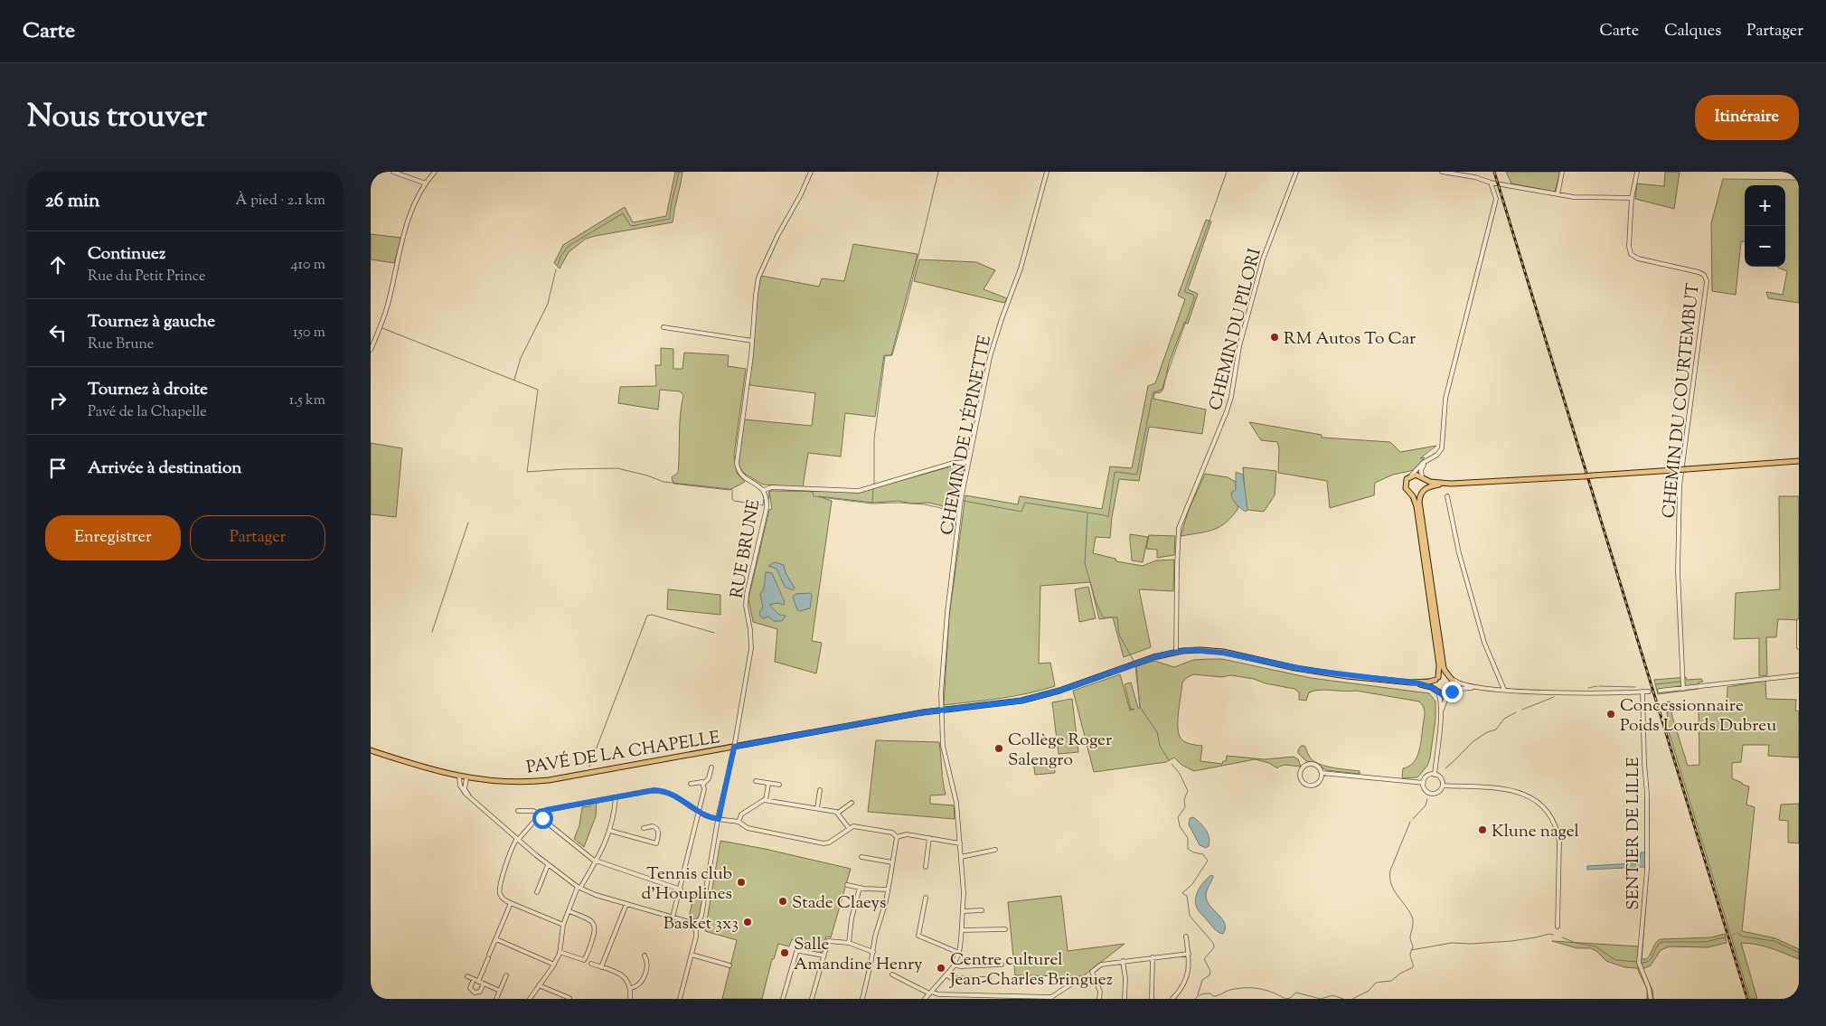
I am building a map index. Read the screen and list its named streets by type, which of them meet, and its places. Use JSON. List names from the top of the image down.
{
  "streets": {
    "main road": ["PAVÉ DE LA CHAPELLE"],
    "street": [
      "CHEMIN DU PILORI",
      "CHEMIN DU COURTEMBUT",
      "CHEMIN DE L'ÉPINETTE",
      "RUE BRUNE",
      "SENTIER DE LILLE"
    ]
  },
  "crossings": [
    ["CHEMIN DU PILORI", "PAVÉ DE LA CHAPELLE"],
    ["CHEMIN DE L'ÉPINETTE", "PAVÉ DE LA CHAPELLE"],
    ["RUE BRUNE", "PAVÉ DE LA CHAPELLE"],
    ["PAVÉ DE LA CHAPELLE", "SENTIER DE LILLE"]
  ],
  "places": [
    "RM Autos To Car",
    "Concessionnaire Poids Lourds Dubreu",
    "Collège Roger Salengro",
    "Klune nagel",
    "Tennis club d'Houplines",
    "Stade Claeys",
    "Basket 3x3",
    "Salle Amandine Henry",
    "Centre culturel Jean-Charles Bringuez"
  ],
  "page": {
    "header": "Carte",
    "nav": ["Carte", "Calques", "Partager"],
    "title": "Nous trouver",
    "buttons": [
      "Itinéraire",
      ["Enregistrer", "Partager"]
    ],
    "heading": ["26 min", "À pied · 2.1 km"],
    "map_buttons": ["+", "−"],
    "list": [
      ["Continuez", "Rue du Petit Prince", "410 m"],
      ["Tournez à gauche", "Rue Brune", "150 m"],
      ["Tournez à droite", "Pavé de la Chapelle", "1.5 km"],
      "Arrivée à destination"
    ]
  }
}
